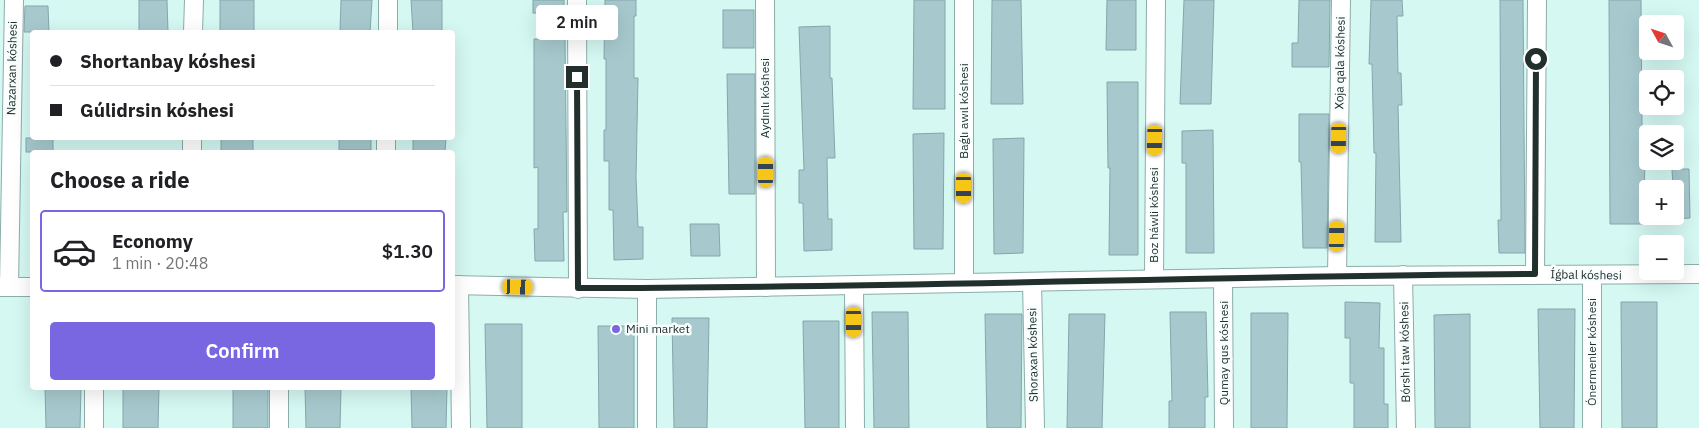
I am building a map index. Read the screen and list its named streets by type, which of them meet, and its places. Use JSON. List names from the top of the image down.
{
  "streets": {
    "street": [
      "Xoja qala kóshesi",
      "Nazarxan kóshesi",
      "Aydınlı kóshesi",
      "Baǵlı awıl kóshesi",
      "Boz háwli kóshesi",
      "Íǵbal kóshesi",
      "Bórshi taw kóshesi",
      "Ónermenler kóshesi",
      "Qumay qus kóshesi",
      "Shoraxan kóshesi"
    ]
  },
  "crossings": [
    ["Xoja qala kóshesi", "Íǵbal kóshesi"],
    ["Aydınlı kóshesi", "Íǵbal kóshesi"],
    ["Baǵlı awıl kóshesi", "Íǵbal kóshesi"],
    ["Boz háwli kóshesi", "Íǵbal kóshesi"],
    ["Íǵbal kóshesi", "Bórshi taw kóshesi"],
    ["Íǵbal kóshesi", "Ónermenler kóshesi"],
    ["Íǵbal kóshesi", "Qumay qus kóshesi"],
    ["Íǵbal kóshesi", "Shoraxan kóshesi"]
  ],
  "places": ["Mini market"],
  "north": "top left",
  "page": {
    "bubble": "2 min",
    "map_buttons": ["+", "−"],
    "banner": ["Shortanbay kóshesi", "Gúlidrsin kóshesi"],
    "heading": "Choose a ride",
    "list": [
      {
        "name": "Economy",
        "note": "1 min · 20:48",
        "value": "$1.30"
      }
    ],
    "buttons": "Confirm"
  }
}
